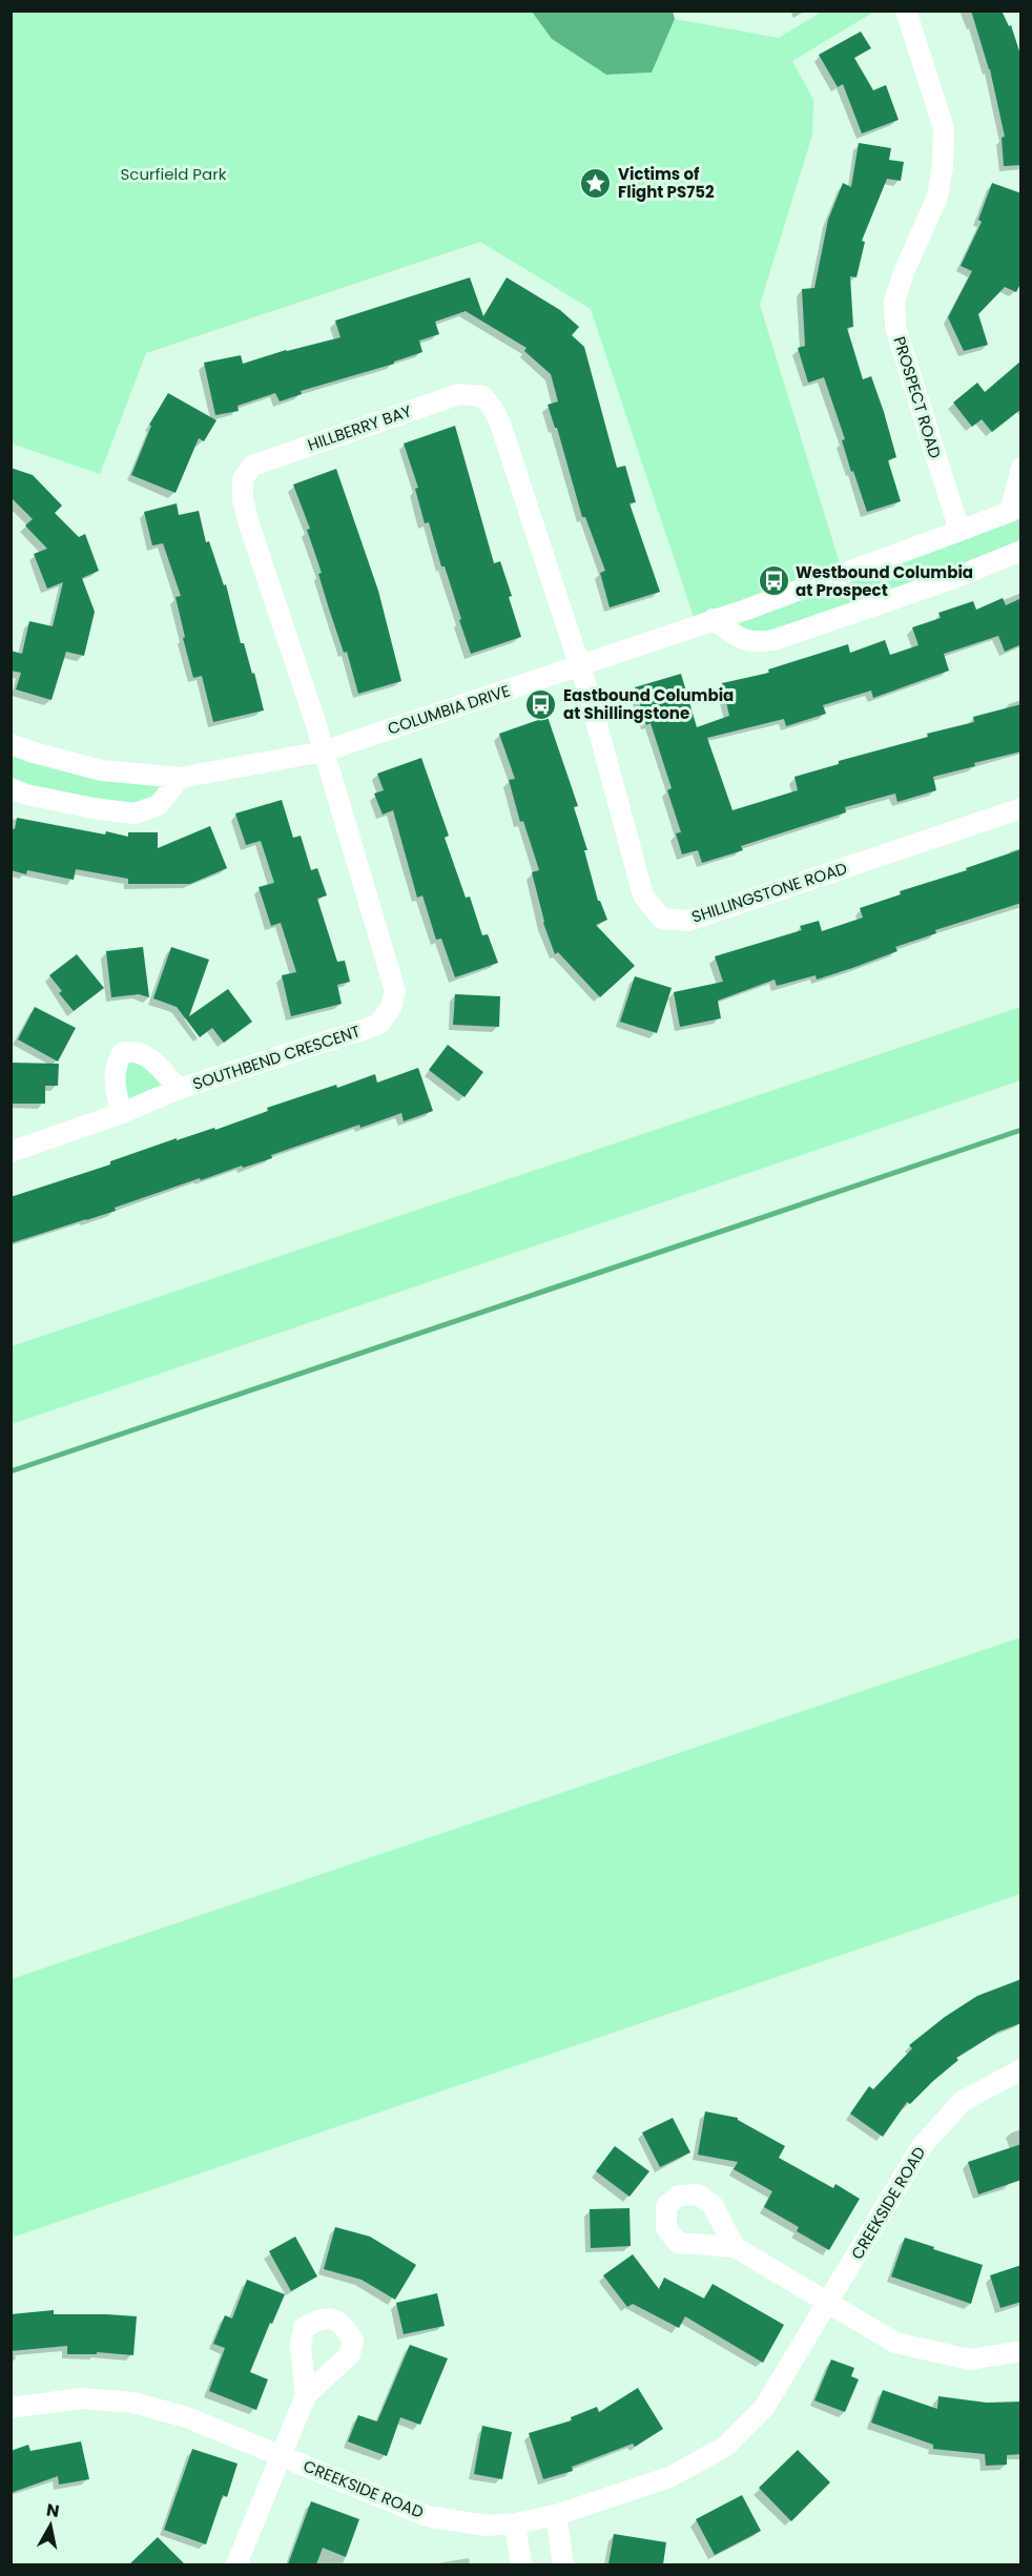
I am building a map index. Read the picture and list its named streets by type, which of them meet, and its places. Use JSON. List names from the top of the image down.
{
  "streets": {
    "street": [
      "PROSPECT ROAD",
      "HILLBERRY BAY",
      "COLUMBIA DRIVE",
      "SHILLINGSTONE ROAD",
      "SOUTHBEND CRESCENT",
      "CREEKSIDE ROAD"
    ]
  },
  "crossings": [
    ["PROSPECT ROAD", "COLUMBIA DRIVE"],
    ["HILLBERRY BAY", "COLUMBIA DRIVE"],
    ["HILLBERRY BAY", "SHILLINGSTONE ROAD"],
    ["HILLBERRY BAY", "SOUTHBEND CRESCENT"],
    ["COLUMBIA DRIVE", "SHILLINGSTONE ROAD"],
    ["COLUMBIA DRIVE", "SOUTHBEND CRESCENT"]
  ],
  "parks": ["Scurfield Park"],
  "places": {
    "place": ["Victims of Flight PS752"],
    "bus stop": ["Westbound Columbia at Prospect", "Eastbound Columbia at Shillingstone"]
  },
  "north": "top"
}
